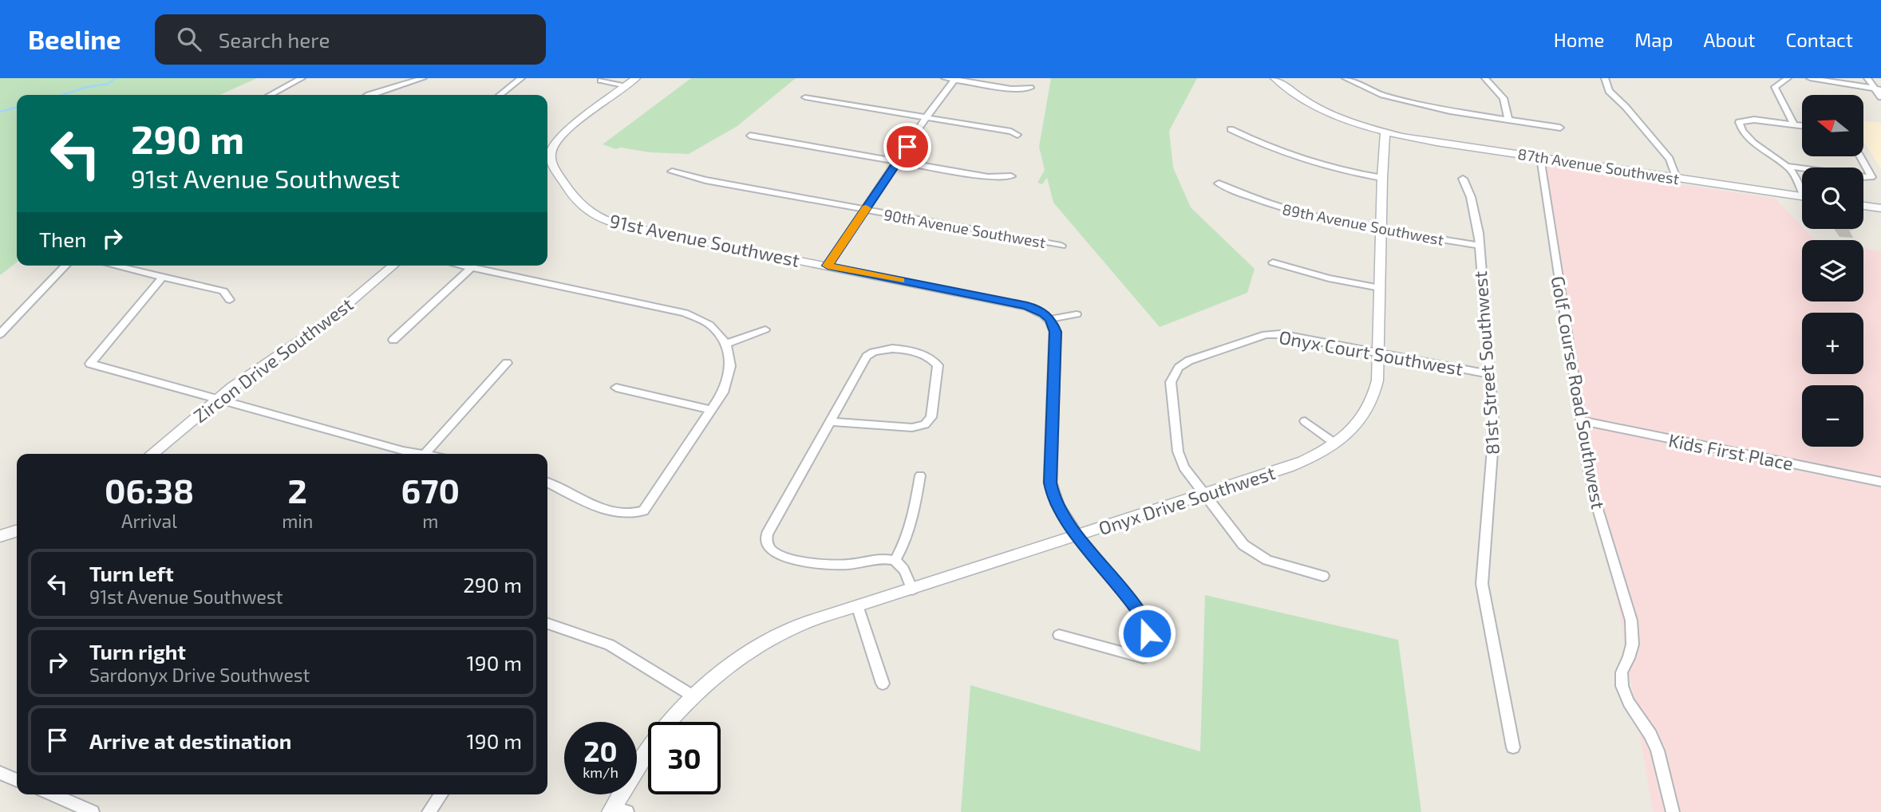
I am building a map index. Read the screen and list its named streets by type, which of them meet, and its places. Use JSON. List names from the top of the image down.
{
  "streets": {
    "street": [
      "87th Avenue Southwest",
      "89th Avenue Southwest",
      "90th Avenue Southwest",
      "91st Avenue Southwest",
      "Onyx Court Southwest",
      "Zircon Drive Southwest",
      "81st Street Southwest",
      "Golf Course Road Southwest",
      "Kids First Place",
      "Onyx Drive Southwest"
    ]
  },
  "crossings": [
    ["87th Avenue Southwest", "Golf Course Road Southwest"],
    ["87th Avenue Southwest", "Onyx Drive Southwest"],
    ["89th Avenue Southwest", "81st Street Southwest"],
    ["89th Avenue Southwest", "Onyx Drive Southwest"],
    ["Onyx Court Southwest", "81st Street Southwest"],
    ["Onyx Court Southwest", "Onyx Drive Southwest"],
    ["Golf Course Road Southwest", "Kids First Place"]
  ],
  "north": "left",
  "page": {
    "header": "Beeline",
    "search": "Search here",
    "nav": [
      "Home",
      "Map",
      "About",
      "Contact"
    ],
    "map_buttons": ["+", "−"],
    "turn": ["290 m", "91st Avenue Southwest"],
    "then": "Then",
    "eta": [
      "06:38",
      "Arrival",
      "2",
      "min",
      "670",
      "m"
    ],
    "list": [
      {
        "name": "Turn left",
        "note": "91st Avenue Southwest",
        "value": "290 m"
      },
      {
        "name": "Turn right",
        "note": "Sardonyx Drive Southwest",
        "value": "190 m"
      },
      {
        "name": "Arrive at destination",
        "value": "190 m"
      }
    ],
    "speed": "20 km/h",
    "limit": "30"
  }
}
